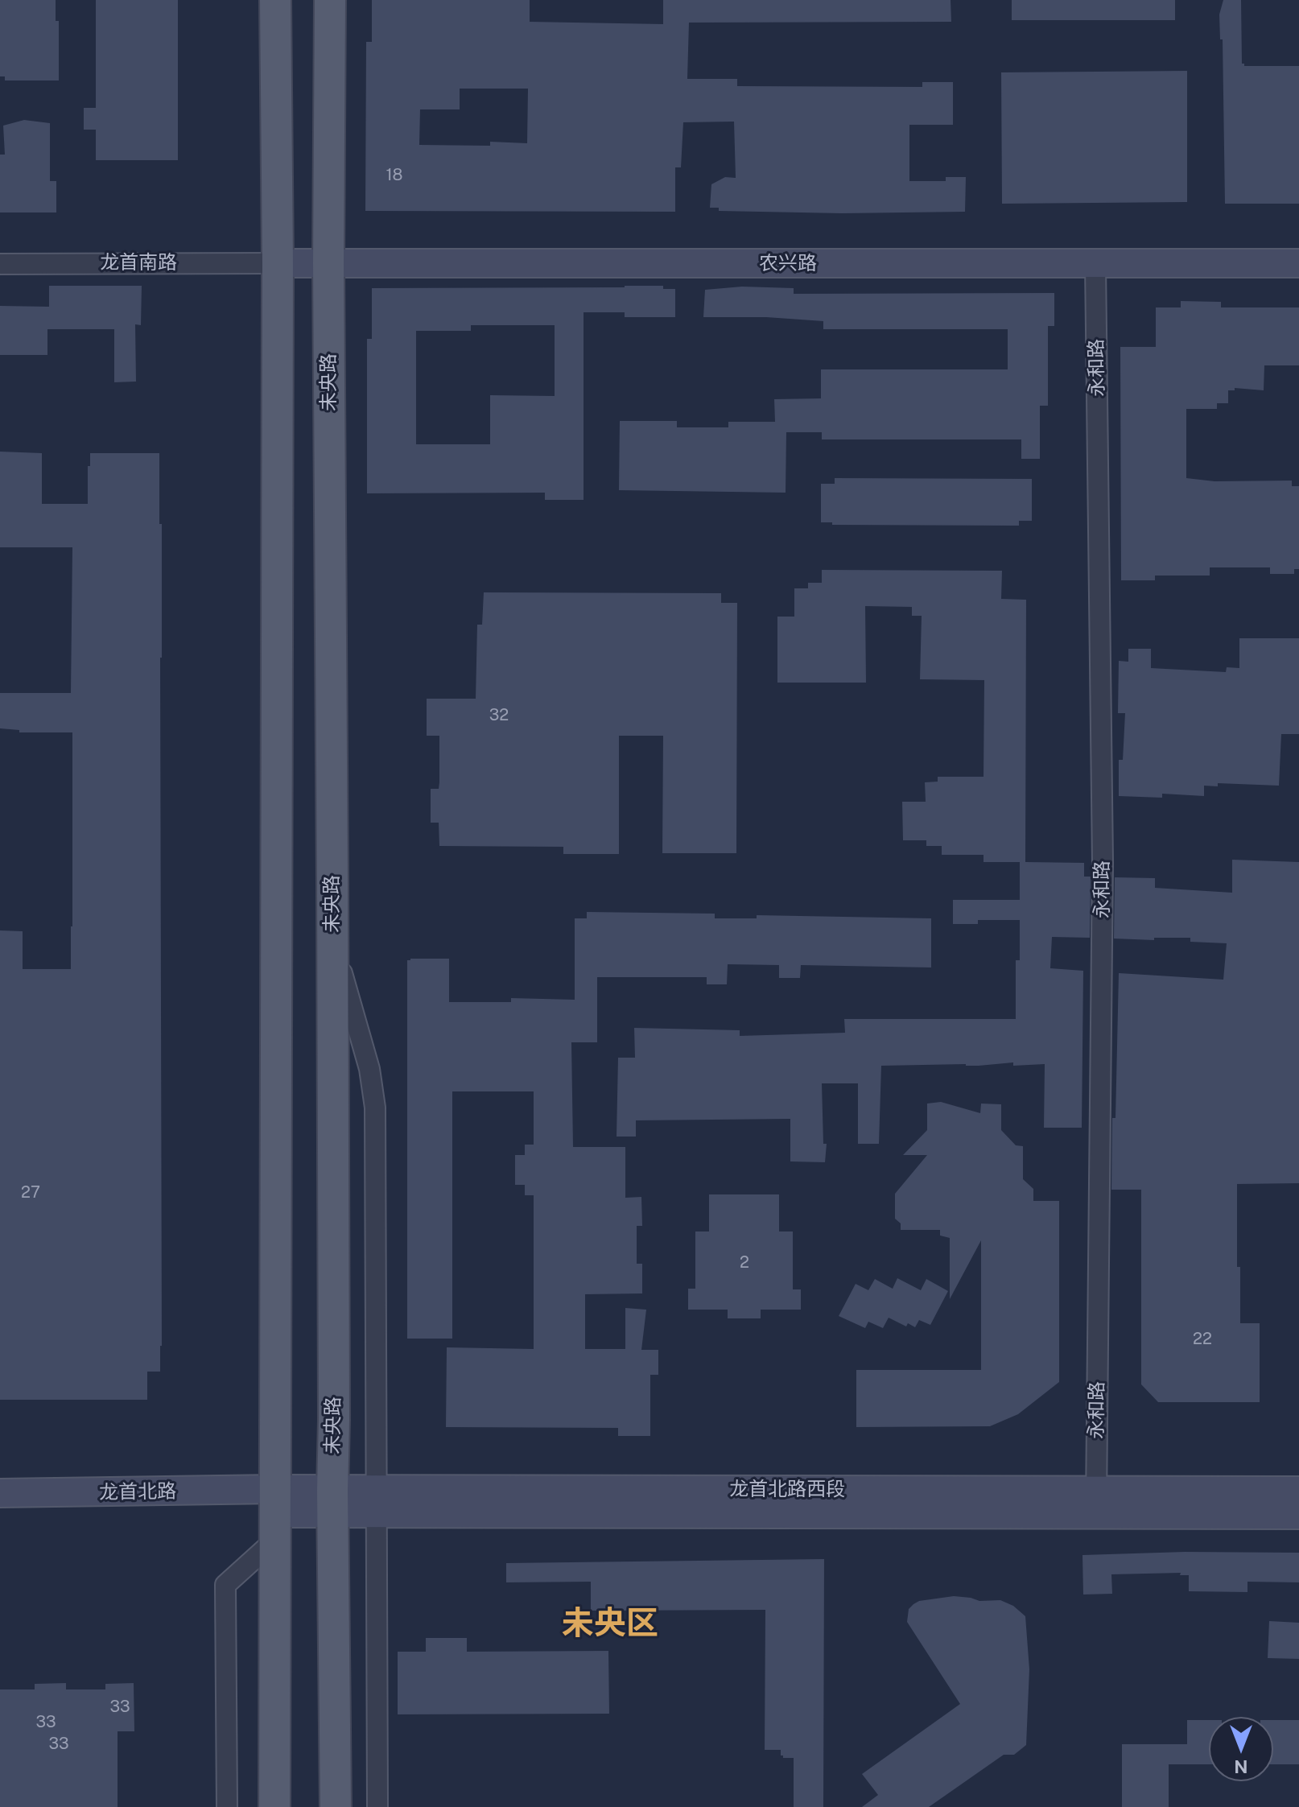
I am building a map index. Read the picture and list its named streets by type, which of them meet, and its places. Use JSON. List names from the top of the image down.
{
  "streets": {
    "main road": ["未央路"],
    "street": [
      "龙首南路",
      "农兴路",
      "永和路",
      "龙首北路西段",
      "龙首北路"
    ]
  },
  "crossings": [
    ["龙首南路", "农兴路"],
    ["农兴路", "永和路"],
    ["农兴路", "未央路"],
    ["永和路", "龙首北路西段"],
    ["未央路", "龙首北路西段"],
    ["龙首北路西段", "龙首北路"]
  ],
  "districts": ["未央区"],
  "house_numbers": [
    "18",
    "32",
    "27",
    "2",
    "22",
    "33",
    "33",
    "33"
  ],
  "north": "bottom"
}
